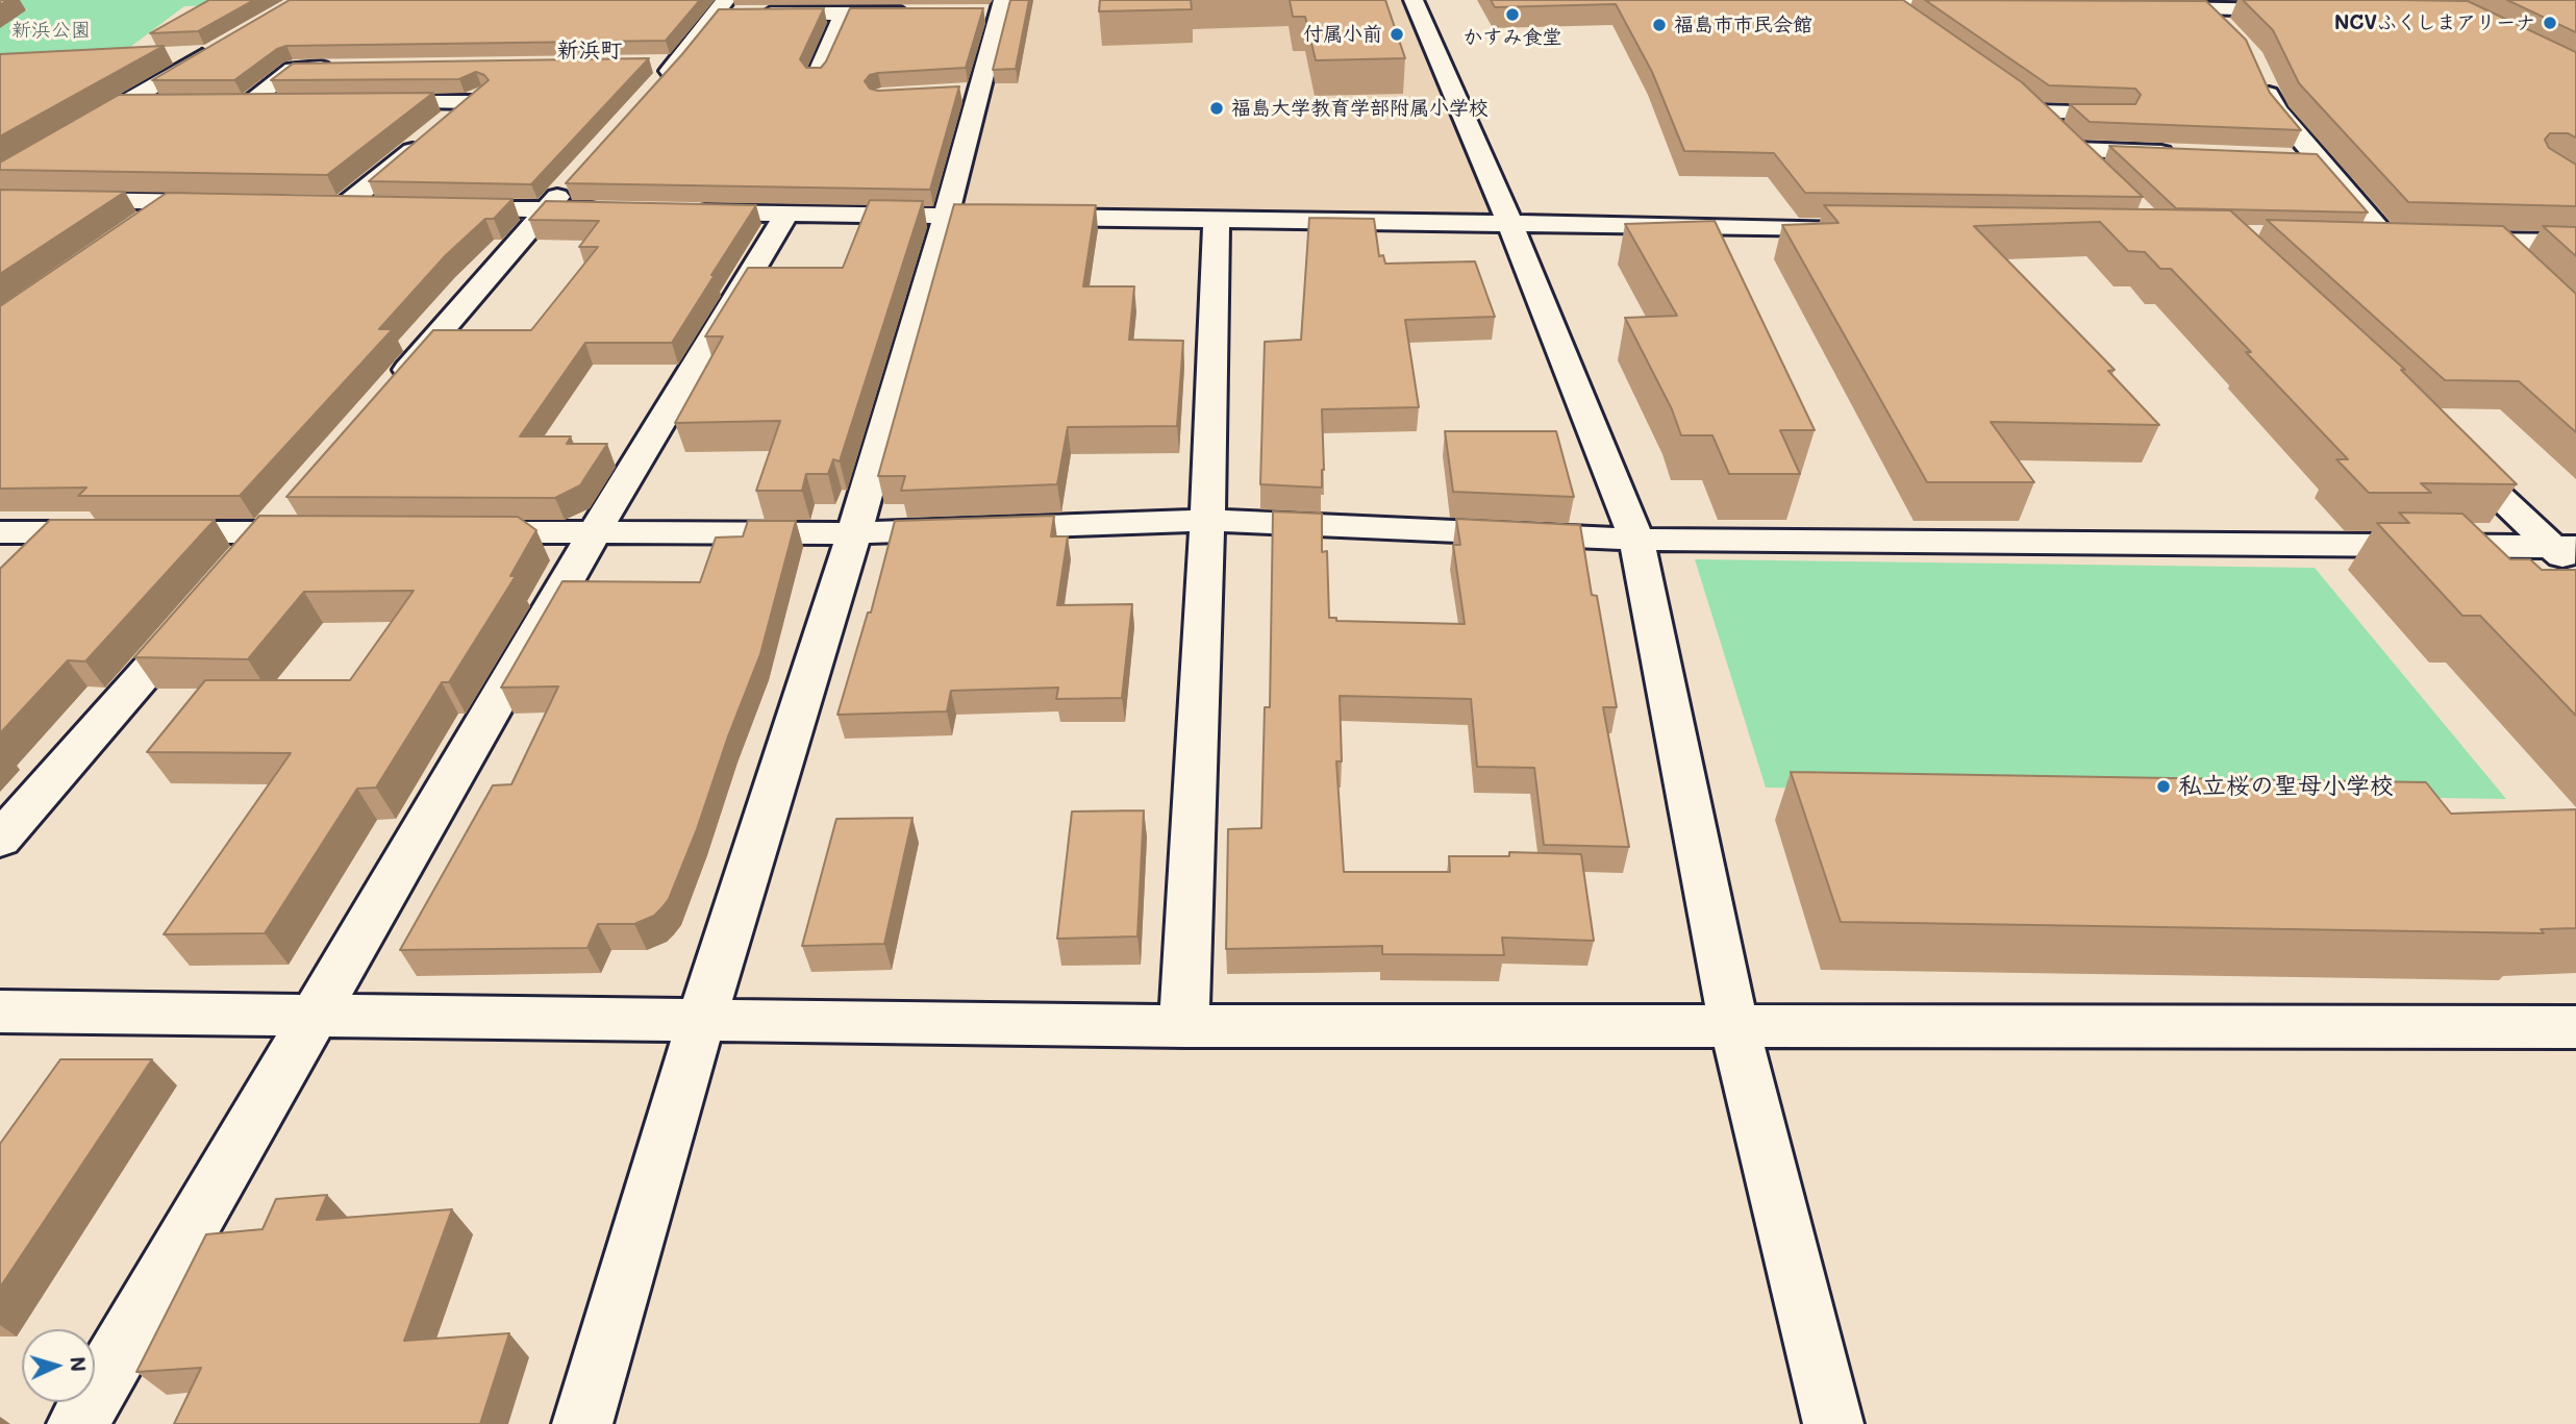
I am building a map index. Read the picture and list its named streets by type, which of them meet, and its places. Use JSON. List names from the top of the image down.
{
  "districts": ["新浜町"],
  "parks": ["新浜公園"],
  "places": [
    "かすみ食堂",
    "NCVふくしまアリーナ",
    "福島市市民会館",
    "付属小前",
    "福島大学教育学部附属小学校",
    "私立桜の聖母小学校"
  ],
  "north": "right"
}
